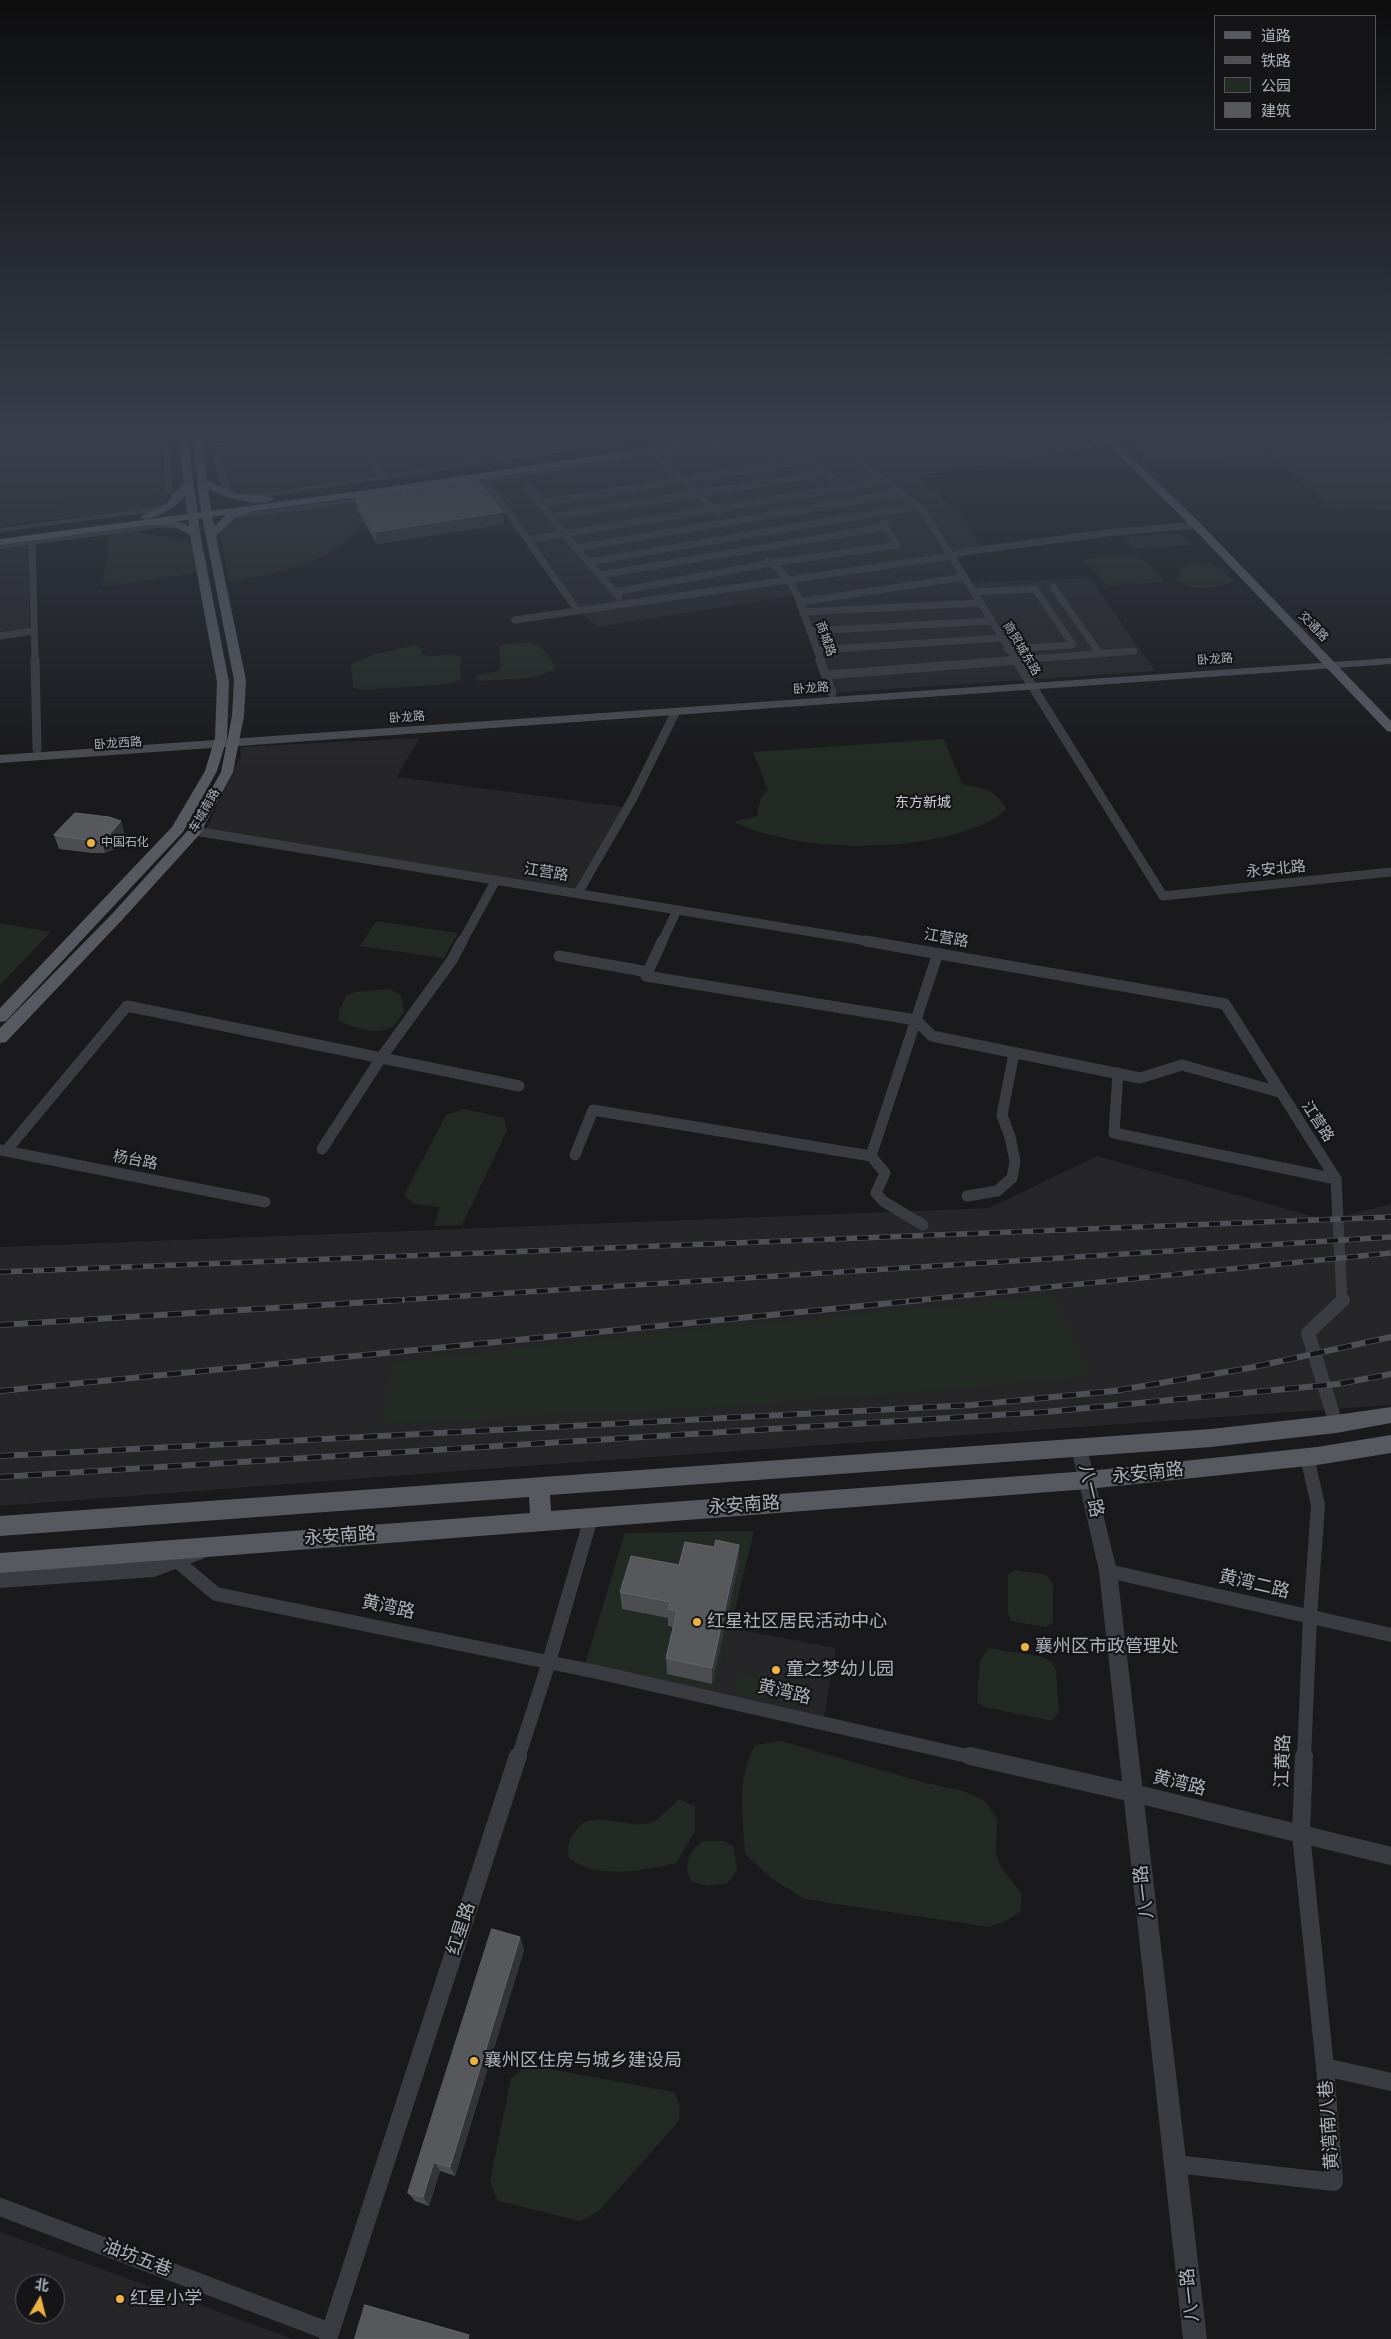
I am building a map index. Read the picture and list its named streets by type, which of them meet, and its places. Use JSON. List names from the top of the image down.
{
  "streets": {
    "main road": [
      "交通路",
      "卧龙路",
      "卧龙西路",
      "车城南路",
      "永安南路"
    ],
    "street": [
      "商城路",
      "商贸城东路",
      "永安北路",
      "江营路",
      "杨台路",
      "八一路",
      "黄湾二路",
      "黄湾路",
      "江黄路",
      "红星路",
      "黄湾南八巷",
      "油坊五巷"
    ]
  },
  "crossings": [
    ["交通路", "卧龙路"],
    ["商城路", "卧龙路"],
    ["商贸城东路", "卧龙路"],
    ["商贸城东路", "永安北路"],
    ["卧龙路", "卧龙西路"],
    ["卧龙路", "车城南路"],
    ["卧龙西路", "车城南路"],
    ["车城南路", "江营路"],
    ["江营路", "永安南路"],
    ["永安南路", "八一路"],
    ["永安南路", "江黄路"],
    ["永安南路", "红星路"],
    ["八一路", "黄湾二路"],
    ["八一路", "黄湾路"],
    ["八一路", "黄湾南八巷"],
    ["黄湾二路", "江黄路"],
    ["黄湾路", "江黄路"],
    ["黄湾路", "红星路"],
    ["江黄路", "黄湾南八巷"],
    ["红星路", "油坊五巷"]
  ],
  "districts": ["东方新城"],
  "places": [
    "中国石化",
    "红星社区居民活动中心",
    "襄州区市政管理处",
    "童之梦幼儿园",
    "襄州区住房与城乡建设局",
    "红星小学"
  ],
  "legend": [
    "道路",
    "铁路",
    "公园",
    "建筑"
  ],
  "north": "top"
}
